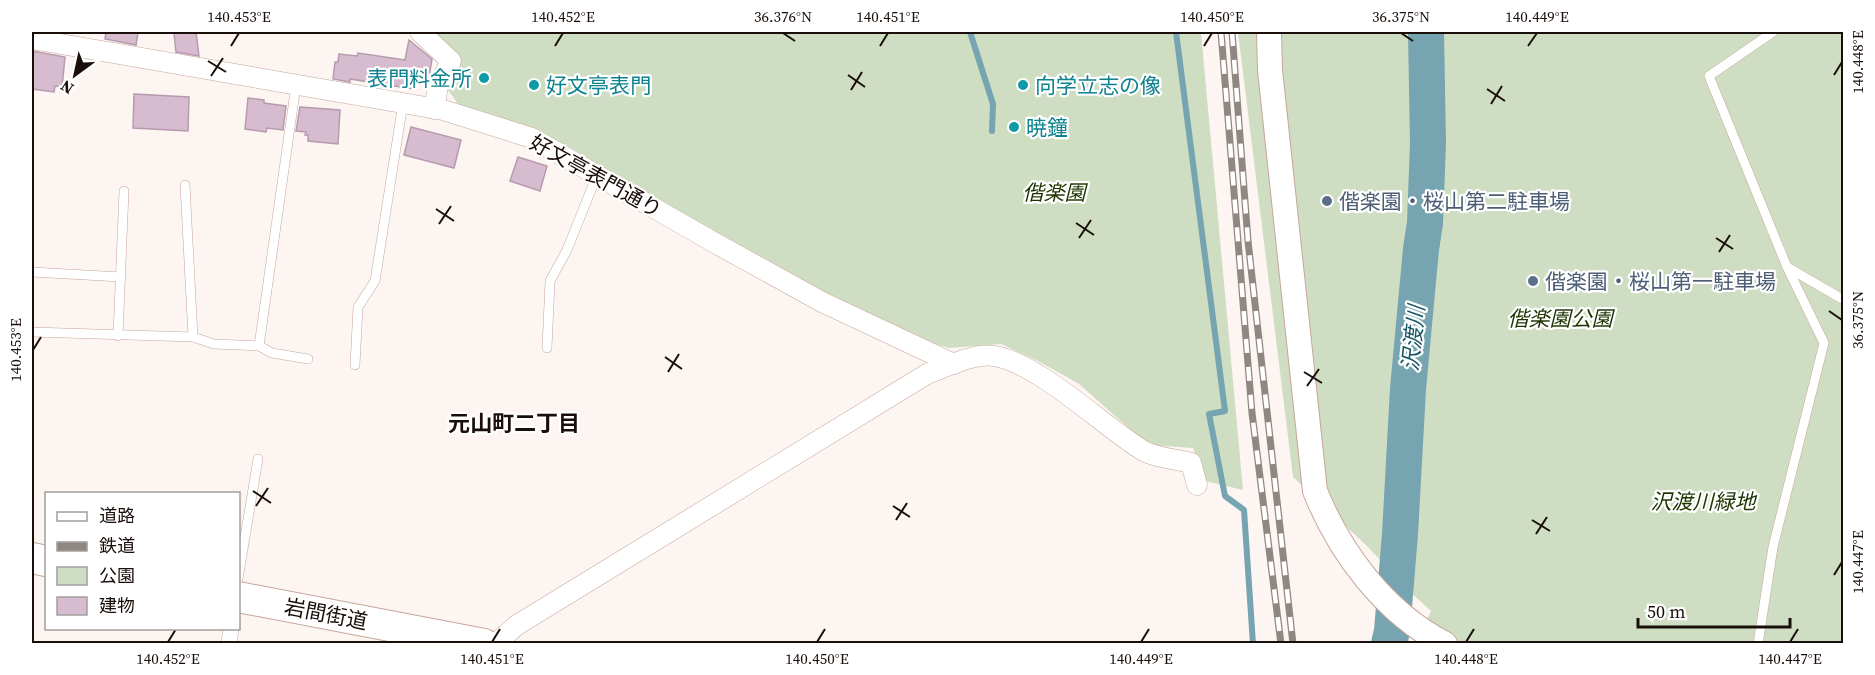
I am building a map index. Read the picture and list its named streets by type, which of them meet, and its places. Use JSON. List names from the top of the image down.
{
  "streets": {
    "main road": ["岩間街道"],
    "street": ["好文亭表門通り"]
  },
  "districts": ["元山町二丁目"],
  "water": ["沢渡川"],
  "parks": ["偕楽園", "偕楽園公園", "沢渡川緑地"],
  "places": [
    "表門料金所",
    "好文亭表門",
    "向学立志の像",
    "暁鐘",
    "偕楽園・桜山第二駐車場",
    "偕楽園・桜山第一駐車場"
  ],
  "legend": [
    "道路",
    "鉄道",
    "公園",
    "建物"
  ],
  "scale_bar": "50 m",
  "north": "bottom left",
  "coordinates": [
    "140.453°E",
    "140.452°E",
    "36.376°N",
    "140.451°E",
    "140.450°E",
    "36.375°N",
    "140.449°E",
    "140.448°E",
    "140.447°E"
  ]
}
